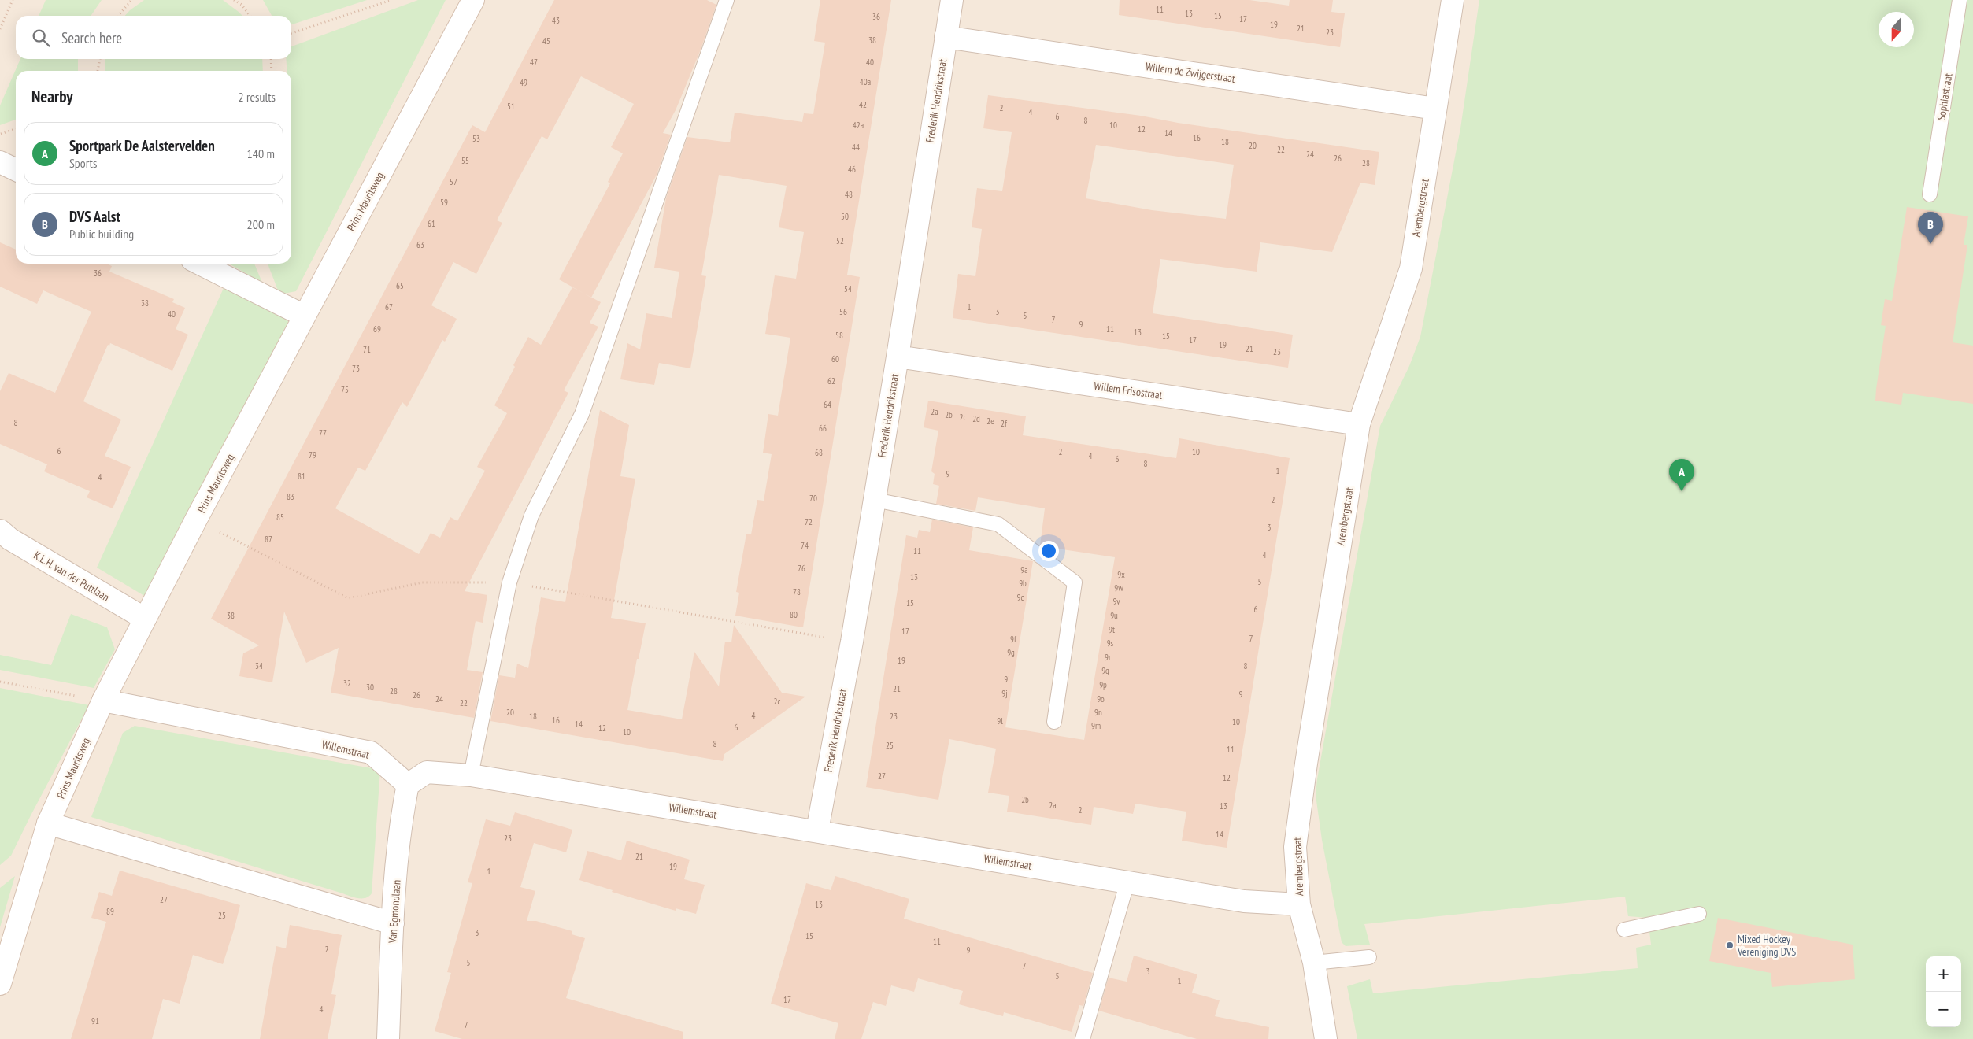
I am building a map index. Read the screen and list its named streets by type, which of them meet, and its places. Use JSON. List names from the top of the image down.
{
  "streets": {
    "street": [
      "Willem de Zwijgerstraat",
      "Frederik Hendrikstraat",
      "Prins Mauritsweg",
      "Arembergstraat",
      "Willem Frisostraat",
      "K.L.H. van der Puttlaan",
      "Willemstraat",
      "Van Egmondlaan"
    ],
    "lane": ["Sophiastraat"]
  },
  "crossings": [
    ["Willem de Zwijgerstraat", "Frederik Hendrikstraat"],
    ["Willem de Zwijgerstraat", "Arembergstraat"],
    ["Frederik Hendrikstraat", "Willem Frisostraat"],
    ["Frederik Hendrikstraat", "Willemstraat"],
    ["Prins Mauritsweg", "K.L.H. van der Puttlaan"],
    ["Prins Mauritsweg", "Willemstraat"],
    ["Arembergstraat", "Willem Frisostraat"],
    ["Arembergstraat", "Willemstraat"],
    ["Willemstraat", "Van Egmondlaan"]
  ],
  "places": ["Mixed Hockey Vereniging DVS"],
  "house_numbers": [
    "11",
    "13",
    "15",
    "36",
    "17",
    "43",
    "19",
    "21",
    "23",
    "38",
    "45",
    "47",
    "40",
    "40a",
    "49",
    "42",
    "51",
    "2",
    "4",
    "6",
    "8",
    "42a",
    "10",
    "12",
    "14",
    "16",
    "53",
    "18",
    "20",
    "44",
    "22",
    "24",
    "26",
    "55",
    "28",
    "46",
    "57",
    "48",
    "59",
    "50",
    "61",
    "52",
    "63",
    "36",
    "65",
    "54",
    "38",
    "67",
    "1",
    "56",
    "3",
    "40",
    "5",
    "7",
    "9",
    "69",
    "11",
    "13",
    "58",
    "15",
    "17",
    "19",
    "21",
    "71",
    "23",
    "60",
    "73",
    "62",
    "75",
    "64",
    "2a",
    "2b",
    "2c",
    "2d",
    "2e",
    "8",
    "2f",
    "66",
    "77",
    "6",
    "2",
    "10",
    "68",
    "79",
    "4",
    "6",
    "8",
    "1",
    "9",
    "81",
    "4",
    "83",
    "70",
    "2",
    "85",
    "72",
    "3",
    "87",
    "74",
    "11",
    "4",
    "76",
    "9a",
    "9x",
    "13",
    "5",
    "9b",
    "9w",
    "78",
    "9c",
    "9v",
    "15",
    "6",
    "80",
    "38",
    "9u",
    "9t",
    "17",
    "7",
    "9f",
    "9s",
    "9g",
    "9r",
    "19",
    "34",
    "8",
    "9q",
    "9i",
    "32",
    "9p",
    "30",
    "21",
    "28",
    "9j",
    "9",
    "26",
    "24",
    "9o",
    "2c",
    "22",
    "20",
    "9n",
    "4",
    "18",
    "23",
    "16",
    "9l",
    "10",
    "14",
    "9m",
    "6",
    "12",
    "10",
    "8",
    "25",
    "11",
    "27",
    "12",
    "2b",
    "2a",
    "13",
    "2",
    "14",
    "23",
    "21",
    "19",
    "1",
    "27",
    "13",
    "89",
    "25",
    "3",
    "15",
    "11",
    "2",
    "9",
    "5",
    "7",
    "3",
    "5",
    "1",
    "17",
    "4",
    "91",
    "7"
  ],
  "north": "bottom",
  "page": {
    "search": "Search here",
    "heading": ["Nearby", "2 results"],
    "list": [
      {
        "mark": "A",
        "name": "Sportpark De Aalstervelden",
        "note": "Sports",
        "value": "140 m"
      },
      {
        "mark": "B",
        "name": "DVS Aalst",
        "note": "Public building",
        "value": "200 m"
      }
    ],
    "pins": ["B", "A"],
    "map_buttons": ["+", "−"]
  }
}
